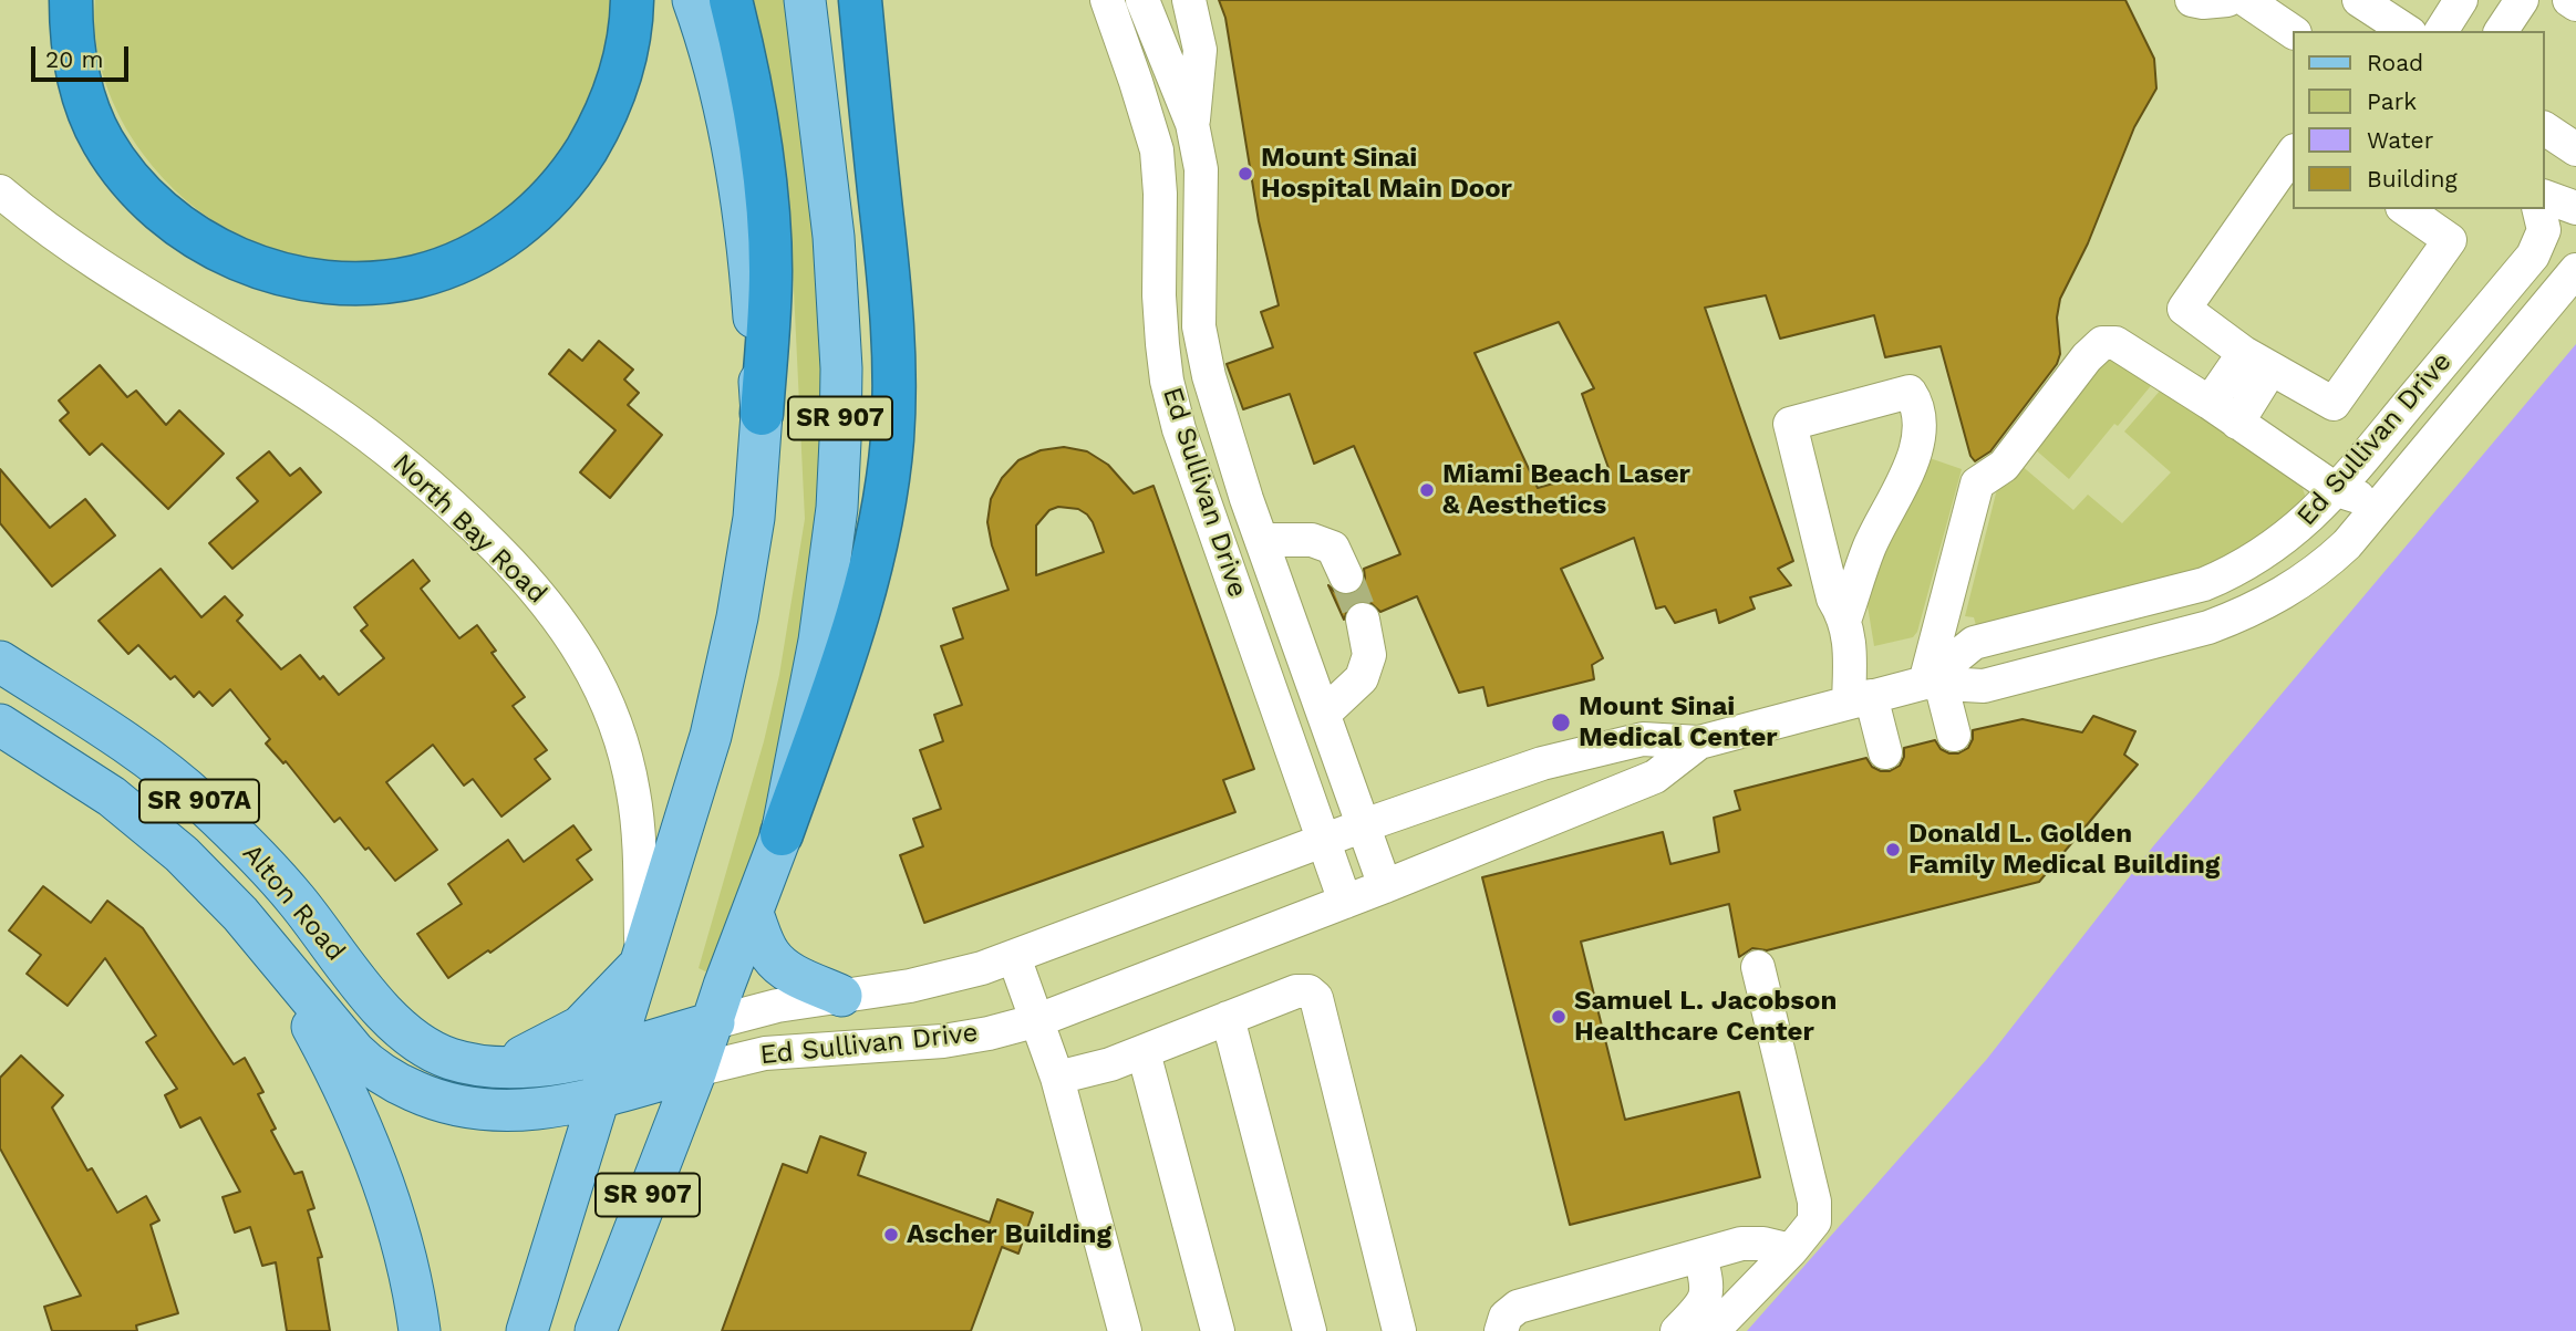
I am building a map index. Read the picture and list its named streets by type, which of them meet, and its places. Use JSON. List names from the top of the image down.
{
  "streets": {
    "main road": ["SR 907", "SR 907A", "Alton Road"],
    "street": ["Ed Sullivan Drive", "North Bay Road"]
  },
  "crossings": [
    ["SR 907", "Ed Sullivan Drive"],
    ["SR 907", "North Bay Road"],
    ["SR 907", "SR 907A"],
    ["Ed Sullivan Drive", "SR 907A"],
    ["SR 907A", "Alton Road"]
  ],
  "places": [
    "Mount Sinai Hospital Main Door",
    "Miami Beach Laser & Aesthetics",
    "Mount Sinai Medical Center",
    "Donald L. Golden Family Medical Building",
    "Samuel L. Jacobson Healthcare Center",
    "Ascher Building"
  ],
  "legend": [
    "Road",
    "Park",
    "Water",
    "Building"
  ],
  "scale_bar": "20 m"
}
